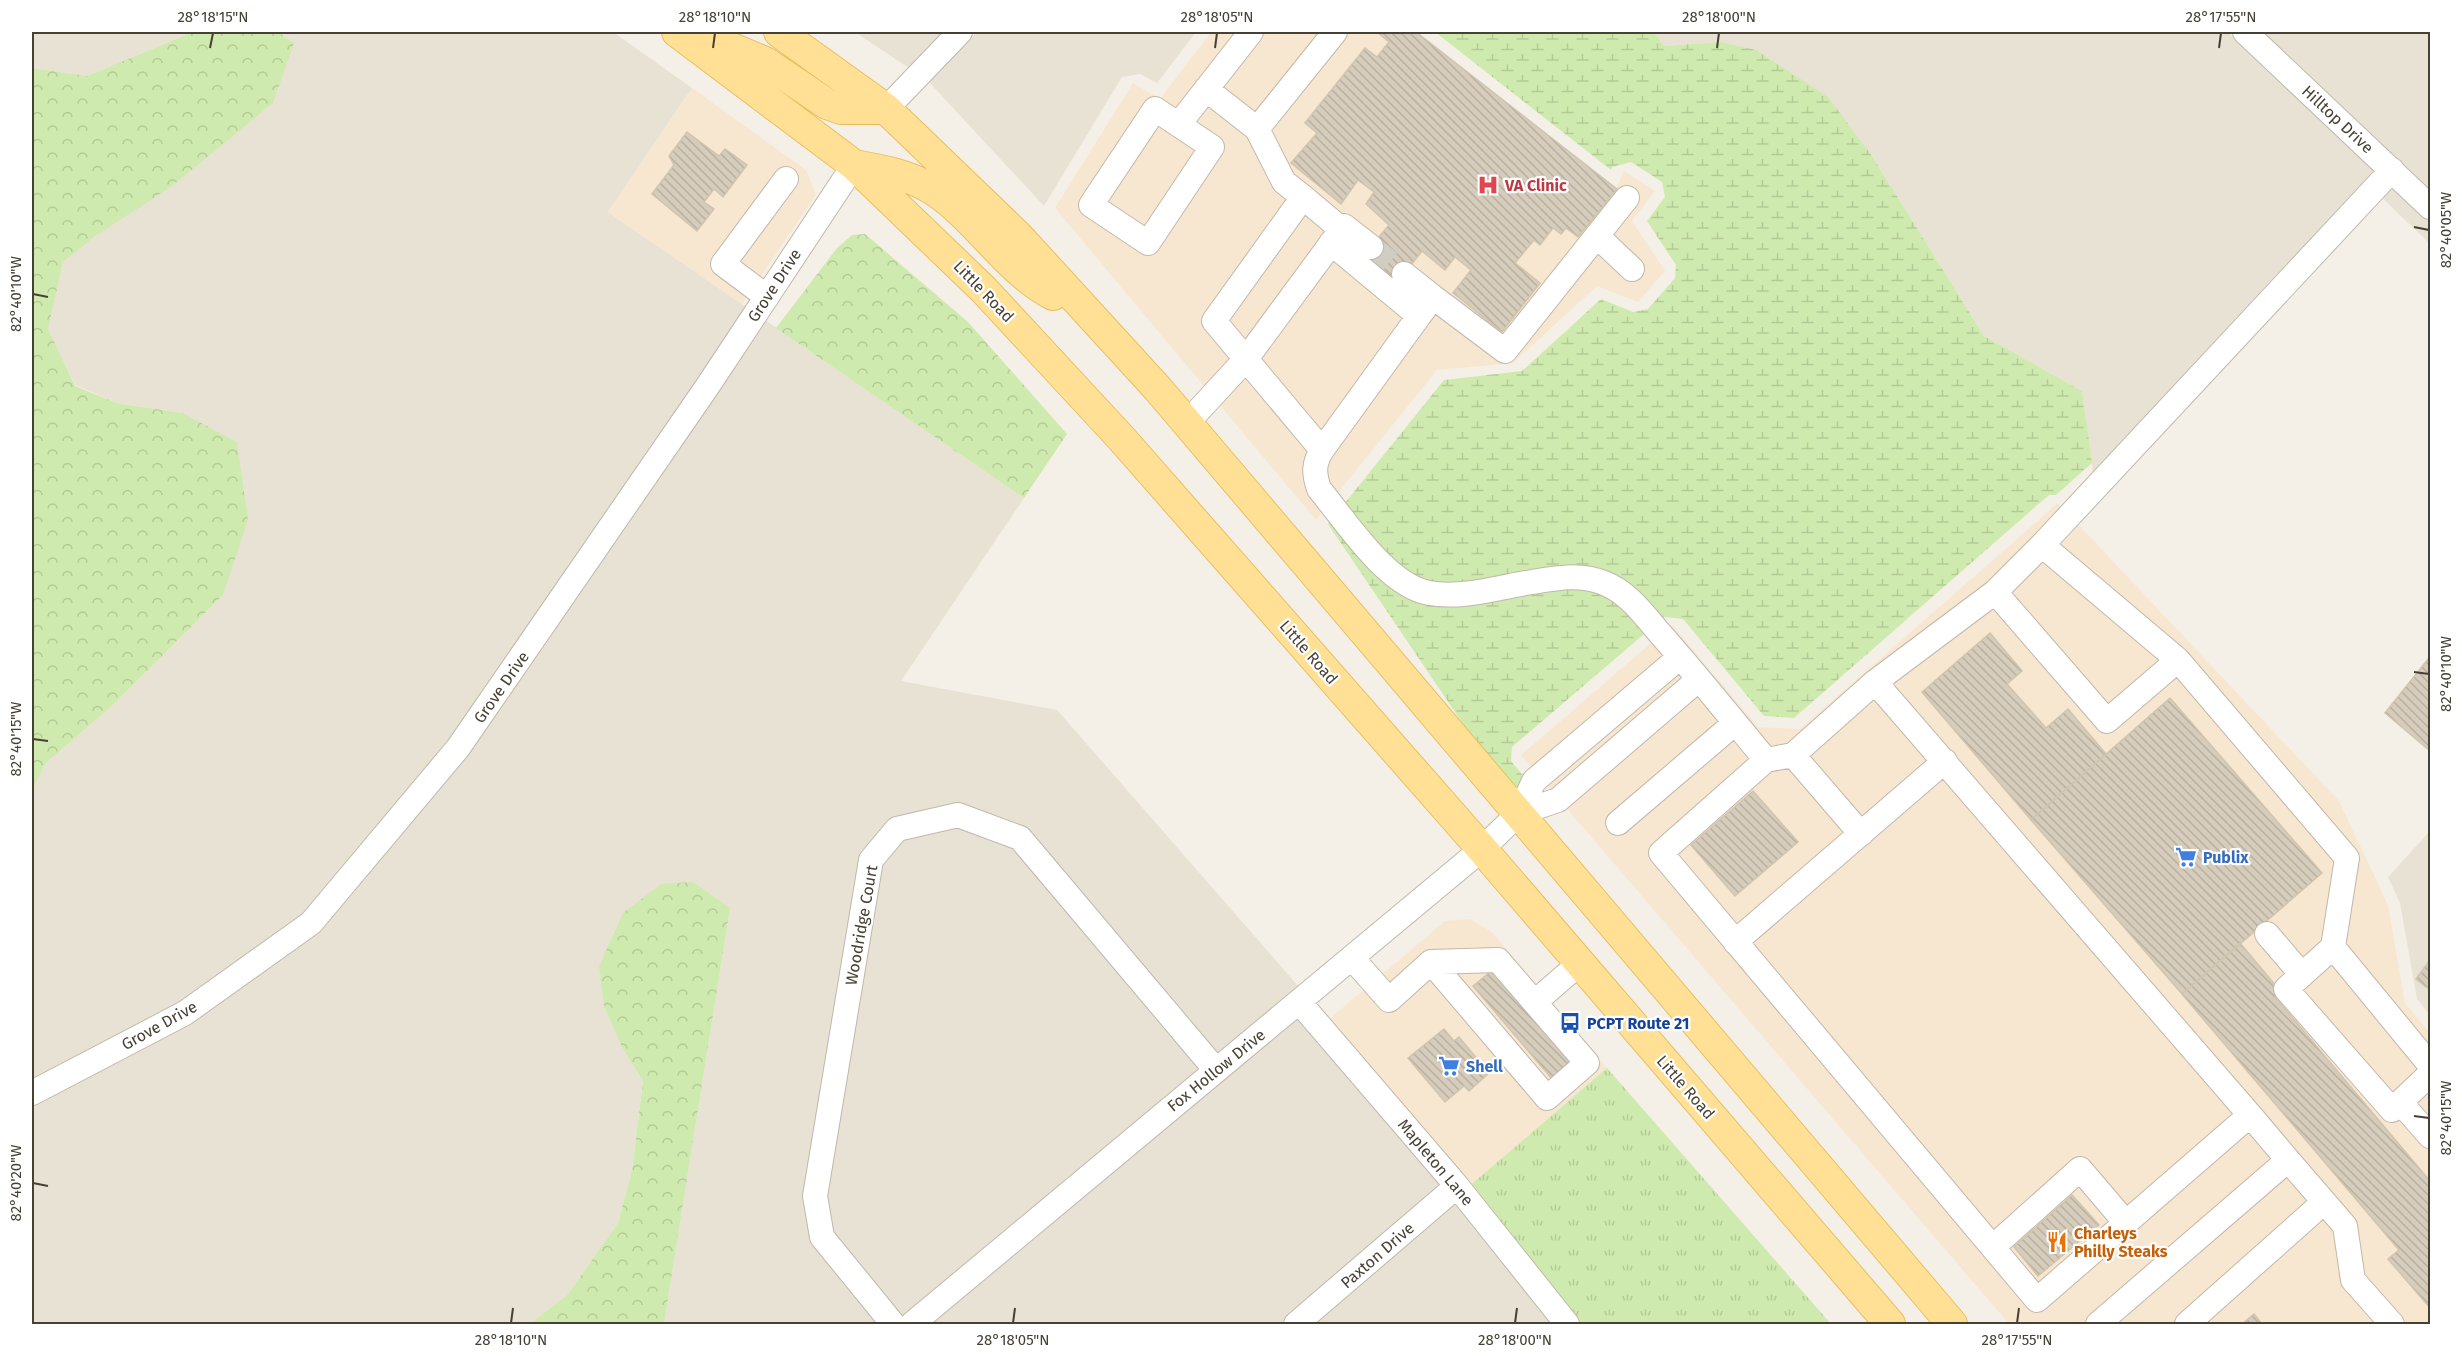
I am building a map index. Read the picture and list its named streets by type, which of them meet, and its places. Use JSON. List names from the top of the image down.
{
  "streets": {
    "main road": ["Little Road"],
    "street": [
      "Hilltop Drive",
      "Grove Drive",
      "Woodridge Court",
      "Fox Hollow Drive",
      "Mapleton Lane",
      "Paxton Drive"
    ]
  },
  "crossings": [
    ["Grove Drive", "Little Road"],
    ["Little Road", "Fox Hollow Drive"],
    ["Woodridge Court", "Fox Hollow Drive"],
    ["Fox Hollow Drive", "Mapleton Lane"],
    ["Mapleton Lane", "Paxton Drive"]
  ],
  "places": {
    "hospital": ["VA Clinic"],
    "supermarket": ["Publix", "Shell"],
    "bus stop": ["PCPT Route 21"],
    "restaurant": ["Charleys Philly Steaks"]
  },
  "coordinates": [
    "28°18'15\"N",
    "28°18'10\"N",
    "28°18'05\"N",
    "28°18'00\"N",
    "28°17'55\"N",
    "82°40'05\"W",
    "82°40'10\"W",
    "82°40'15\"W",
    "82°40'20\"W"
  ]
}
